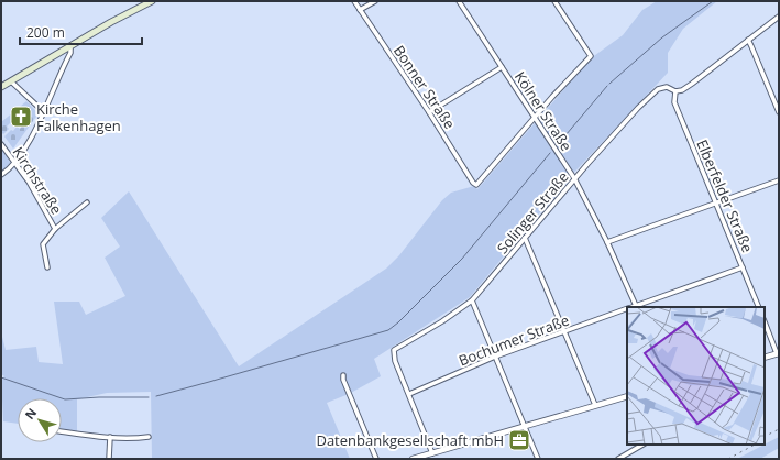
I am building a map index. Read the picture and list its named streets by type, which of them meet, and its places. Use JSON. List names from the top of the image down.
{
  "streets": {
    "street": [
      "Bonner Straße",
      "Kölner Straße",
      "Kirchstraße",
      "Elberfelder Straße",
      "Solinger Straße",
      "Bochumer Straße"
    ]
  },
  "crossings": [
    ["Bonner Straße", "Kölner Straße"],
    ["Kölner Straße", "Solinger Straße"],
    ["Kölner Straße", "Bochumer Straße"],
    ["Elberfelder Straße", "Solinger Straße"],
    ["Elberfelder Straße", "Bochumer Straße"],
    ["Solinger Straße", "Bochumer Straße"]
  ],
  "places": {
    "church": ["Kirche Falkenhagen"],
    "office": ["Datenbankgesellschaft mbH"]
  },
  "scale_bar": "200 m",
  "north": "top left"
}
